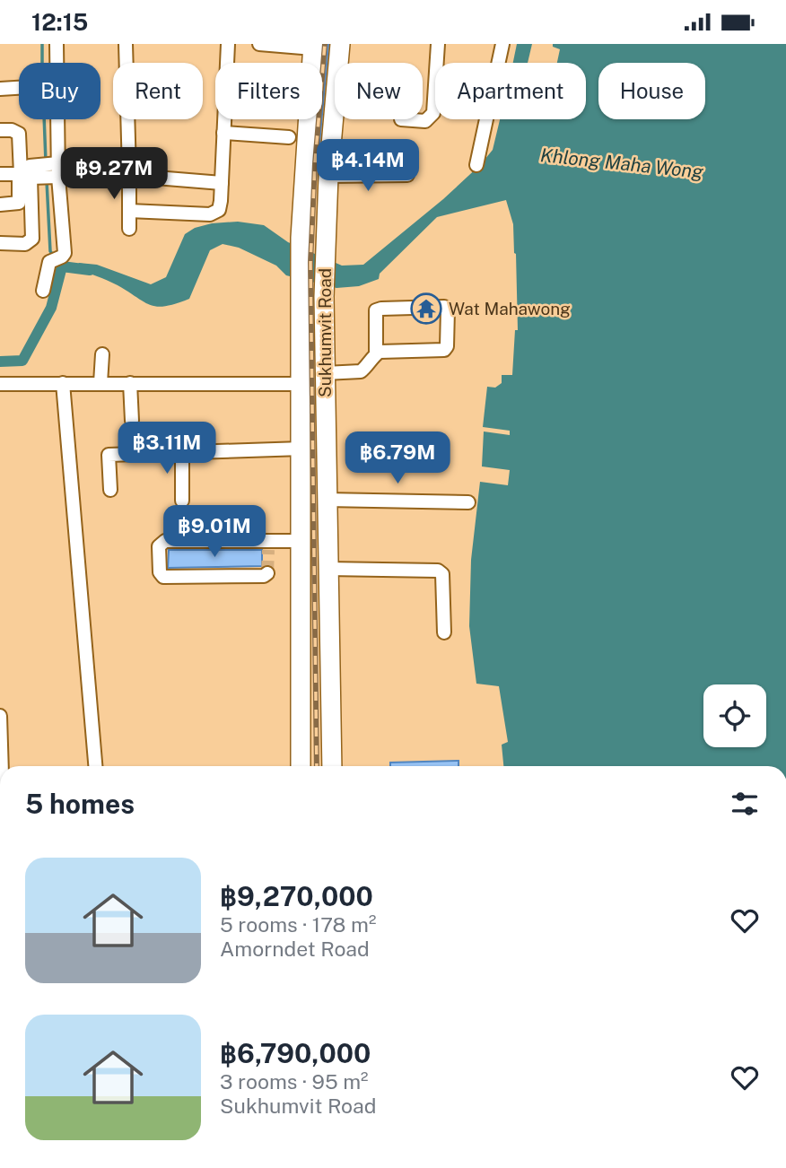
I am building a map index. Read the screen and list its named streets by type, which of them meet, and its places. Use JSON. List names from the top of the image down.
{
  "streets": {
    "highway": ["Sukhumvit Road"]
  },
  "water": ["Khlong Maha Wong"],
  "places": {
    "temple": ["Wat Mahawong"]
  },
  "page": {
    "status": "12:15",
    "chip": [
      "Buy",
      "Rent",
      "Filters",
      "New",
      "Apartment",
      "House"
    ],
    "price": [
      "฿4.14M",
      "฿9.27M",
      "฿3.11M",
      "฿6.79M",
      "฿9.01M"
    ],
    "heading": "5 homes",
    "list": [
      {
        "name": "฿9,270,000",
        "note": "5 rooms · 178 m² · Amorndet Road"
      },
      {
        "name": "฿6,790,000",
        "note": "3 rooms · 95 m² · Sukhumvit Road"
      }
    ]
  }
}
